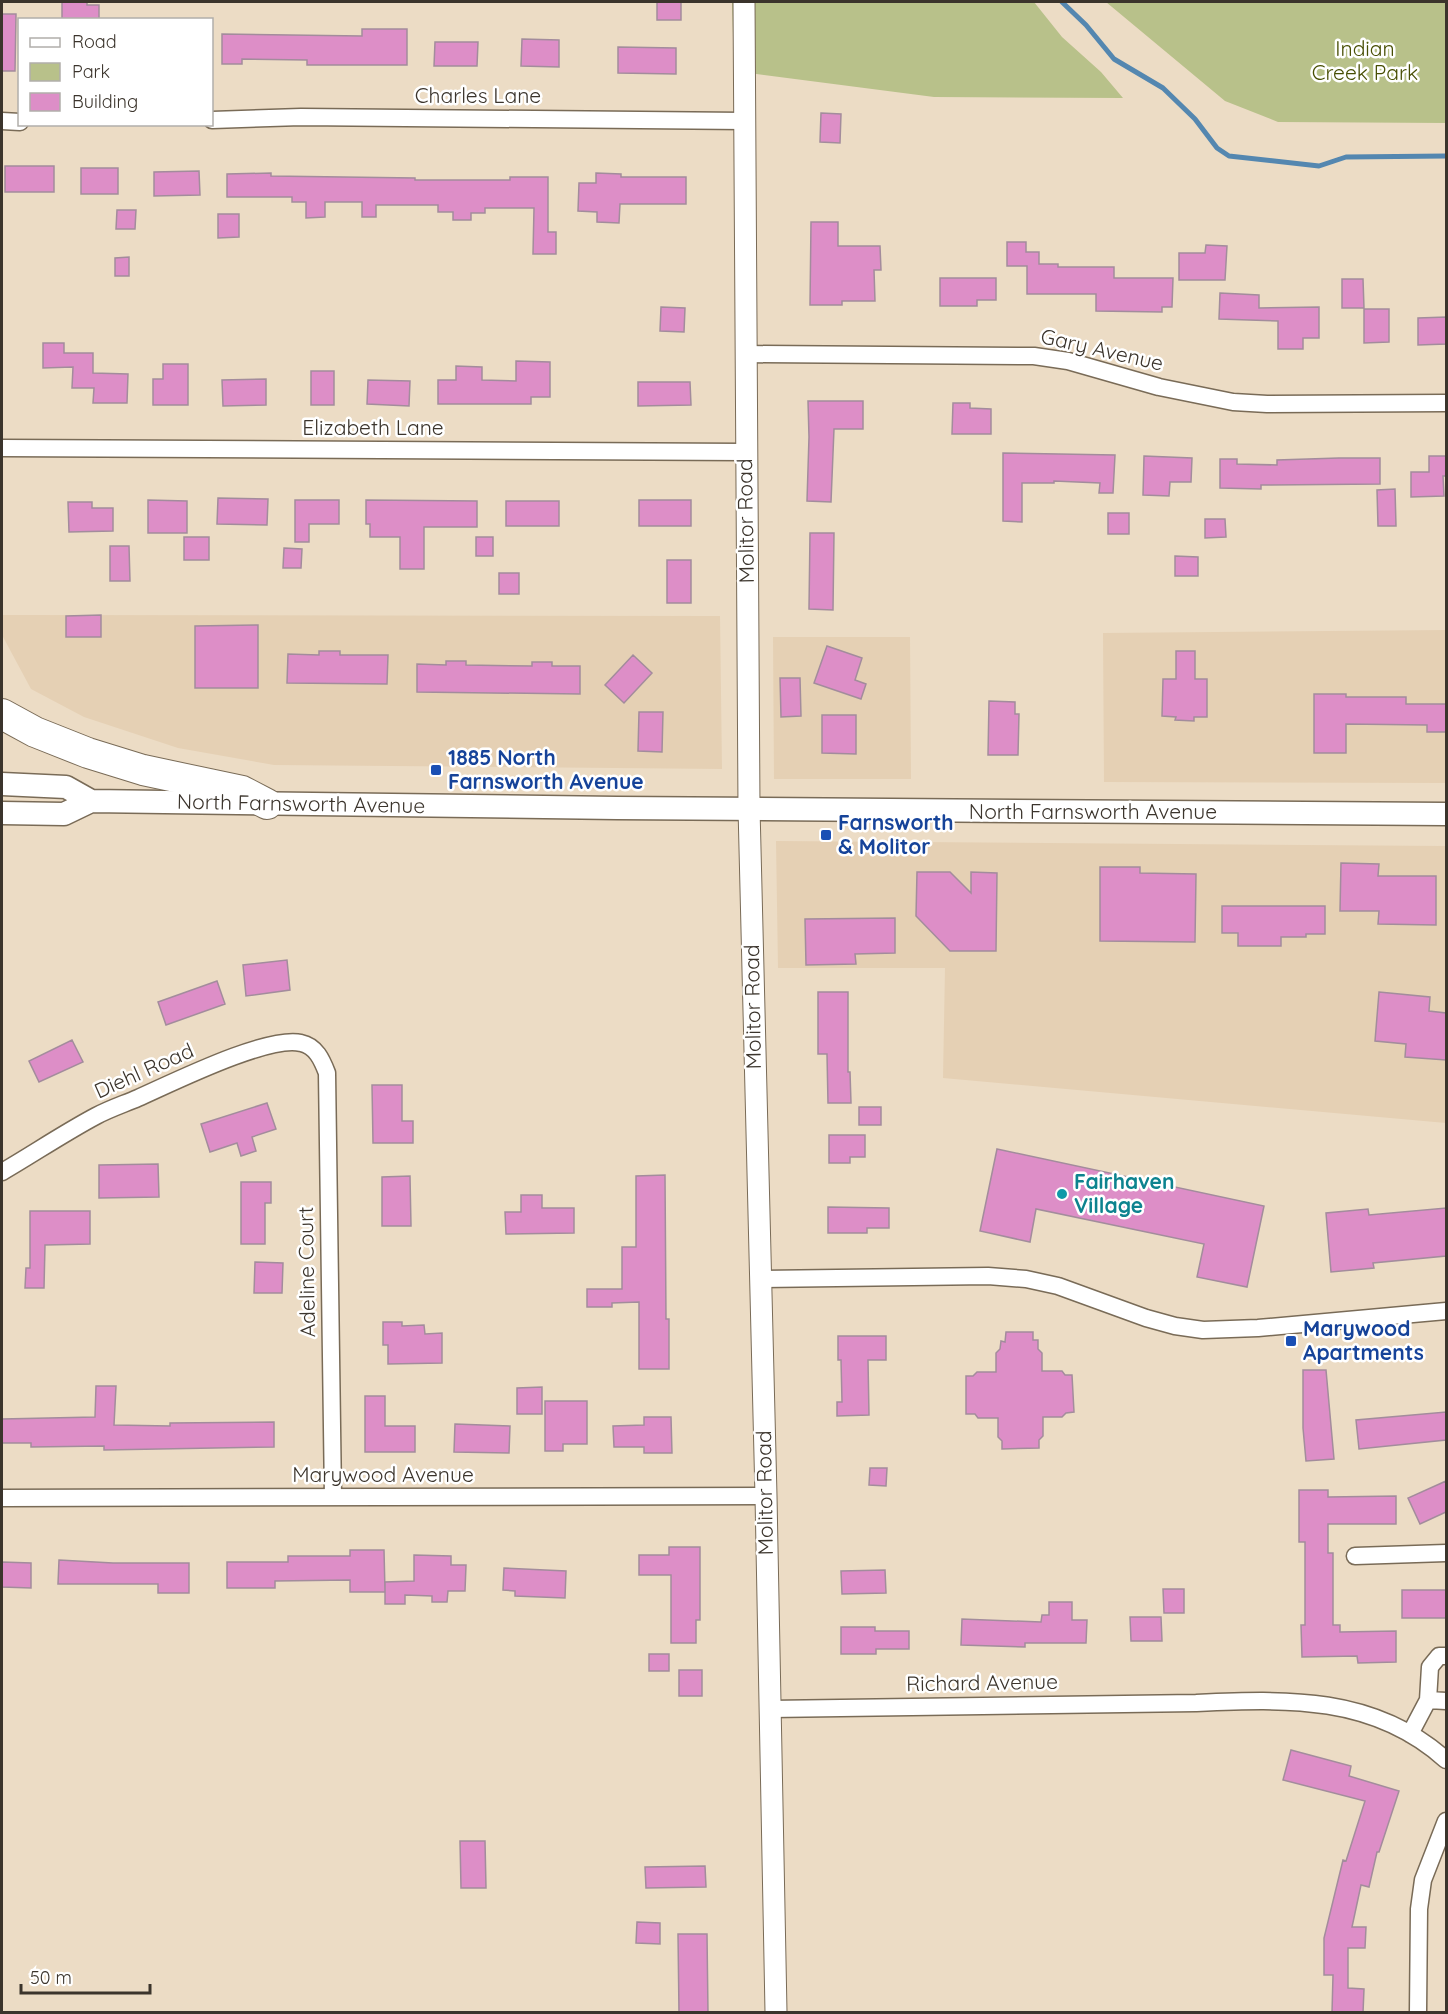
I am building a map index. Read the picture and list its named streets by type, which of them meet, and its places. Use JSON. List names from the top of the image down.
{
  "streets": {
    "main road": ["North Farnsworth Avenue"],
    "street": [
      "Charles Lane",
      "Gary Avenue",
      "Elizabeth Lane",
      "Molitor Road",
      "Diehl Road",
      "Adeline Court",
      "Marywood Avenue",
      "Richard Avenue"
    ]
  },
  "crossings": [
    ["Charles Lane", "Molitor Road"],
    ["Gary Avenue", "Molitor Road"],
    ["Elizabeth Lane", "Molitor Road"],
    ["Molitor Road", "North Farnsworth Avenue"],
    ["Molitor Road", "Marywood Avenue"],
    ["Molitor Road", "Richard Avenue"],
    ["Diehl Road", "Adeline Court"],
    ["Adeline Court", "Marywood Avenue"]
  ],
  "parks": ["Indian Creek Park"],
  "places": {
    "transit": ["1885 North Farnsworth Avenue", "Farnsworth & Molitor", "Marywood Apartments"],
    "other": ["Fairhaven Village"]
  },
  "legend": ["Road", "Park", "Building"],
  "scale_bar": "50 m"
}
